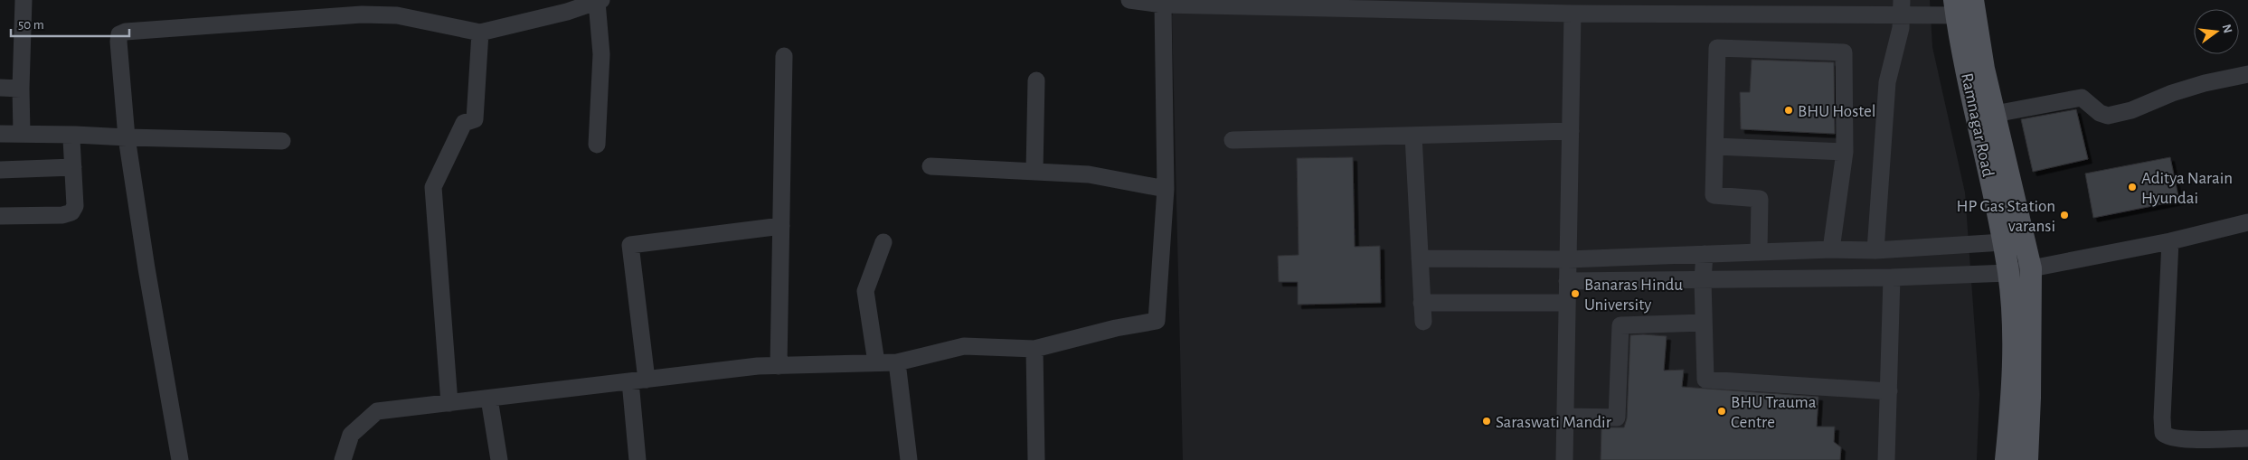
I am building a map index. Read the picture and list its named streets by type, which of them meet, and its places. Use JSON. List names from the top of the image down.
{
  "streets": {
    "main road": ["Ramnagar Road"]
  },
  "places": [
    "BHU Hostel",
    "Aditya Narain Hyundai",
    "HP Gas Station varansi",
    "Banaras Hindu University",
    "BHU Trauma Centre",
    "Saraswati Mandir"
  ],
  "scale_bar": "50 m",
  "north": "right"
}
